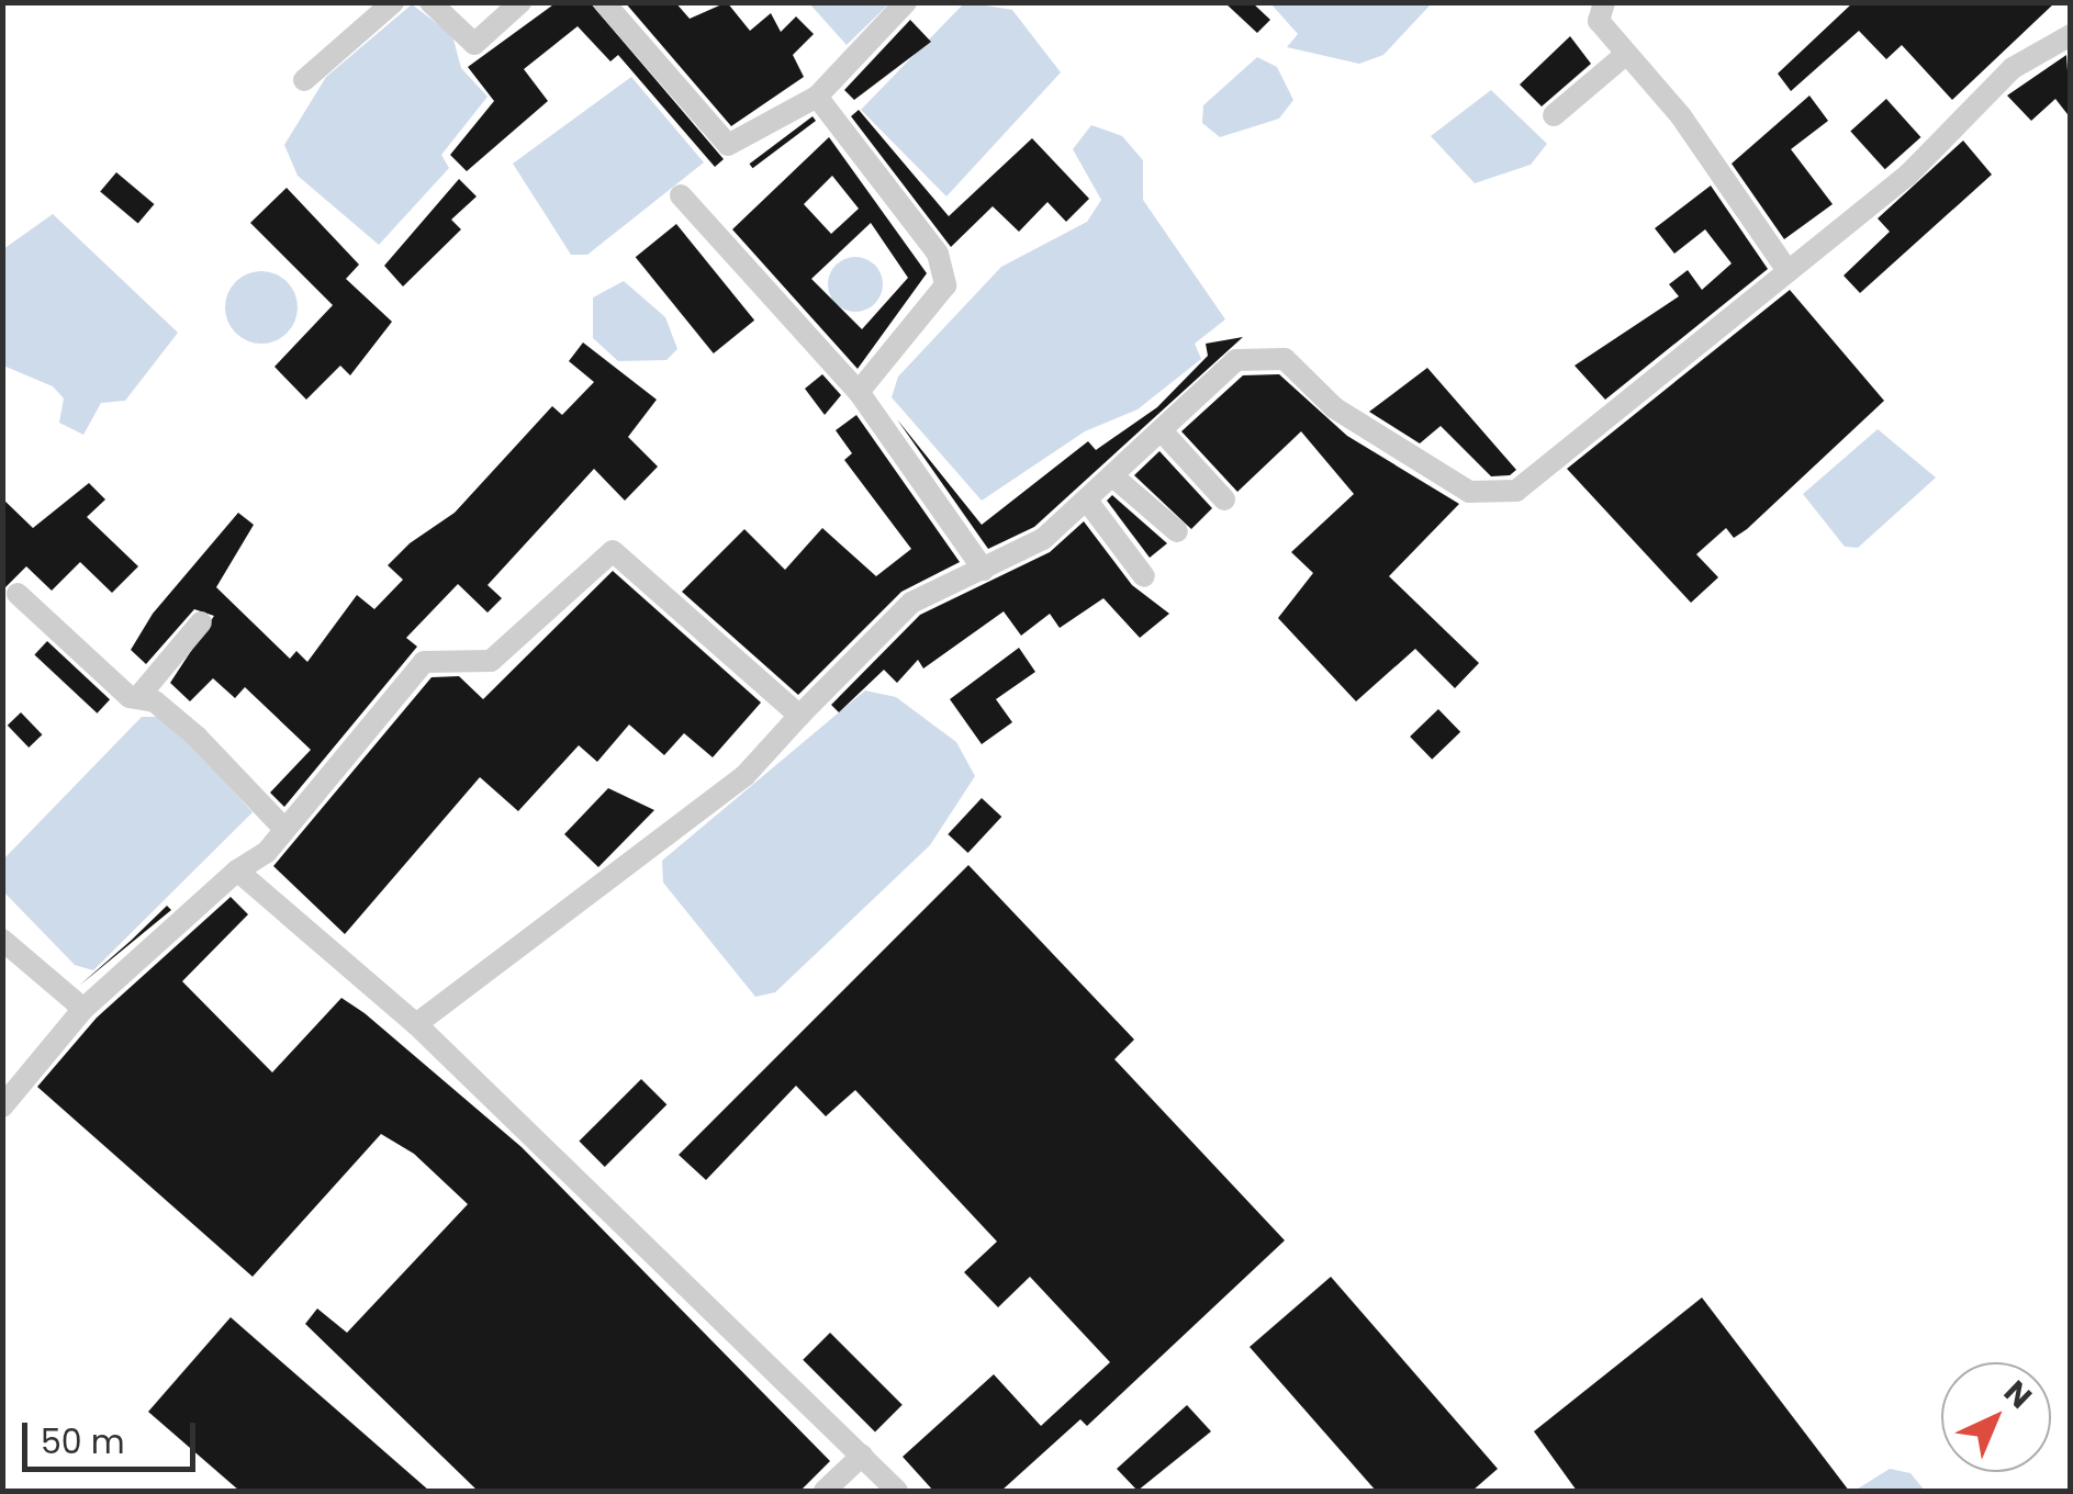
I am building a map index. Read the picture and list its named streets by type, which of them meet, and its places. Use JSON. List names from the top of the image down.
{
  "scale_bar": "50 m",
  "north": "top right"
}
